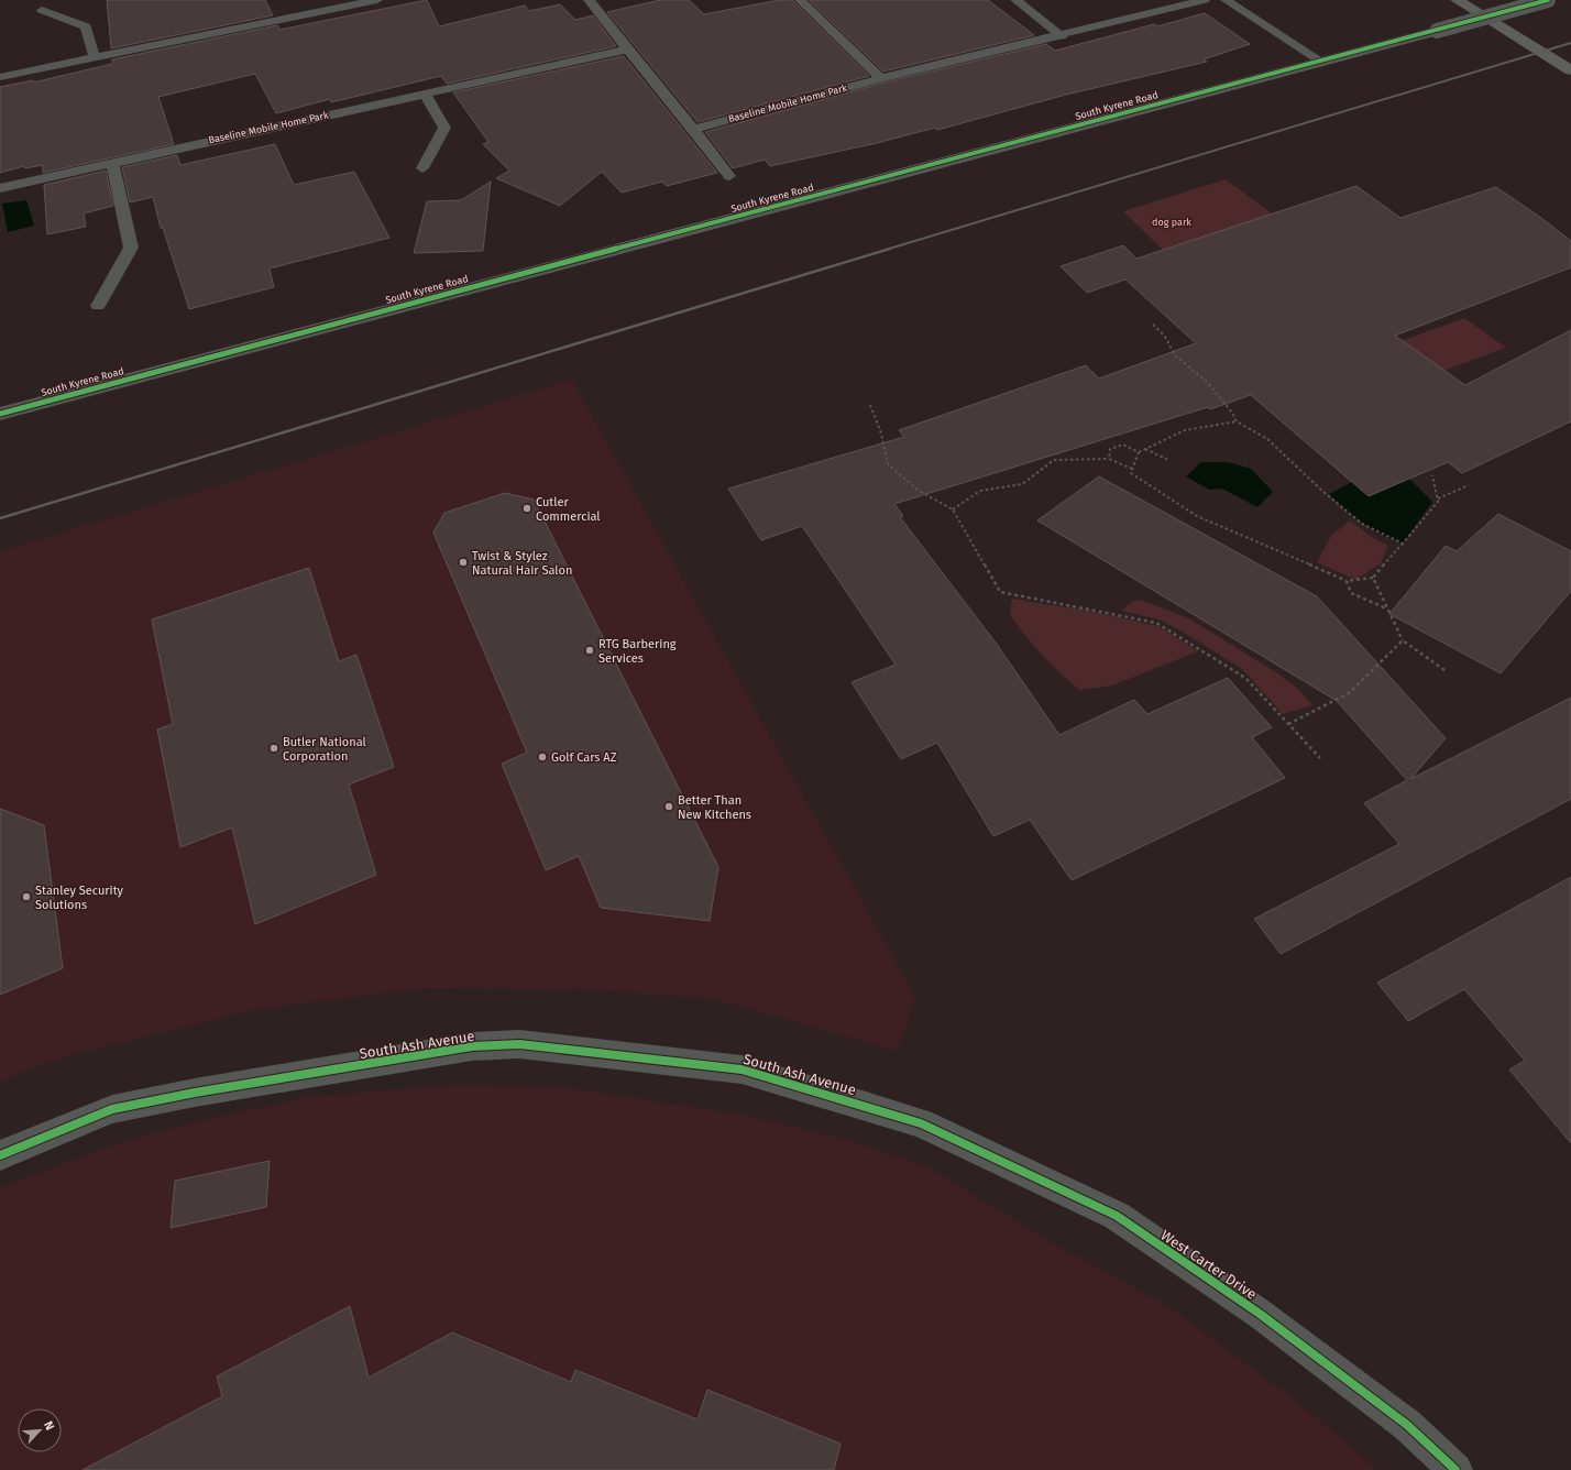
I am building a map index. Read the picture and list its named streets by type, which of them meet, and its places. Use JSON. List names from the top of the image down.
{
  "streets": {
    "street": ["South Kyrene Road", "South Ash Avenue", "West Carter Drive"],
    "lane": ["Baseline Mobile Home Park"]
  },
  "crossings": [
    ["South Ash Avenue", "West Carter Drive"]
  ],
  "parks": ["dog park"],
  "places": [
    "Cutler Commercial",
    "Twist & Stylez Natural Hair Salon",
    "RTG Barbering Services",
    "Butler National Corporation",
    "Golf Cars AZ",
    "Better Than New Kitchens",
    "Stanley Security Solutions"
  ],
  "north": "top right"
}
